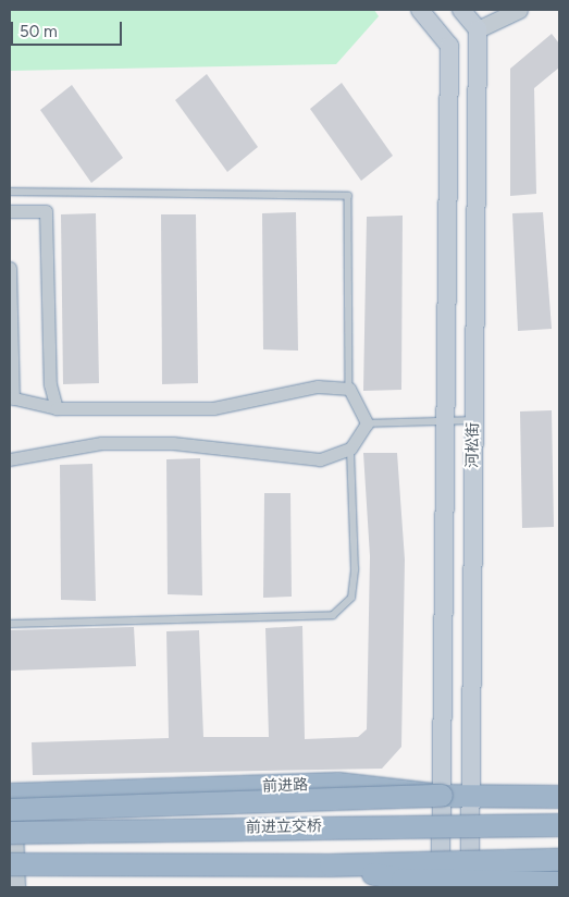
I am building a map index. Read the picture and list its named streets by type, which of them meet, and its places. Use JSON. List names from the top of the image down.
{
  "streets": {
    "highway": ["前进立交桥"],
    "main road": ["河松街"]
  },
  "scale_bar": "50 m"
}
